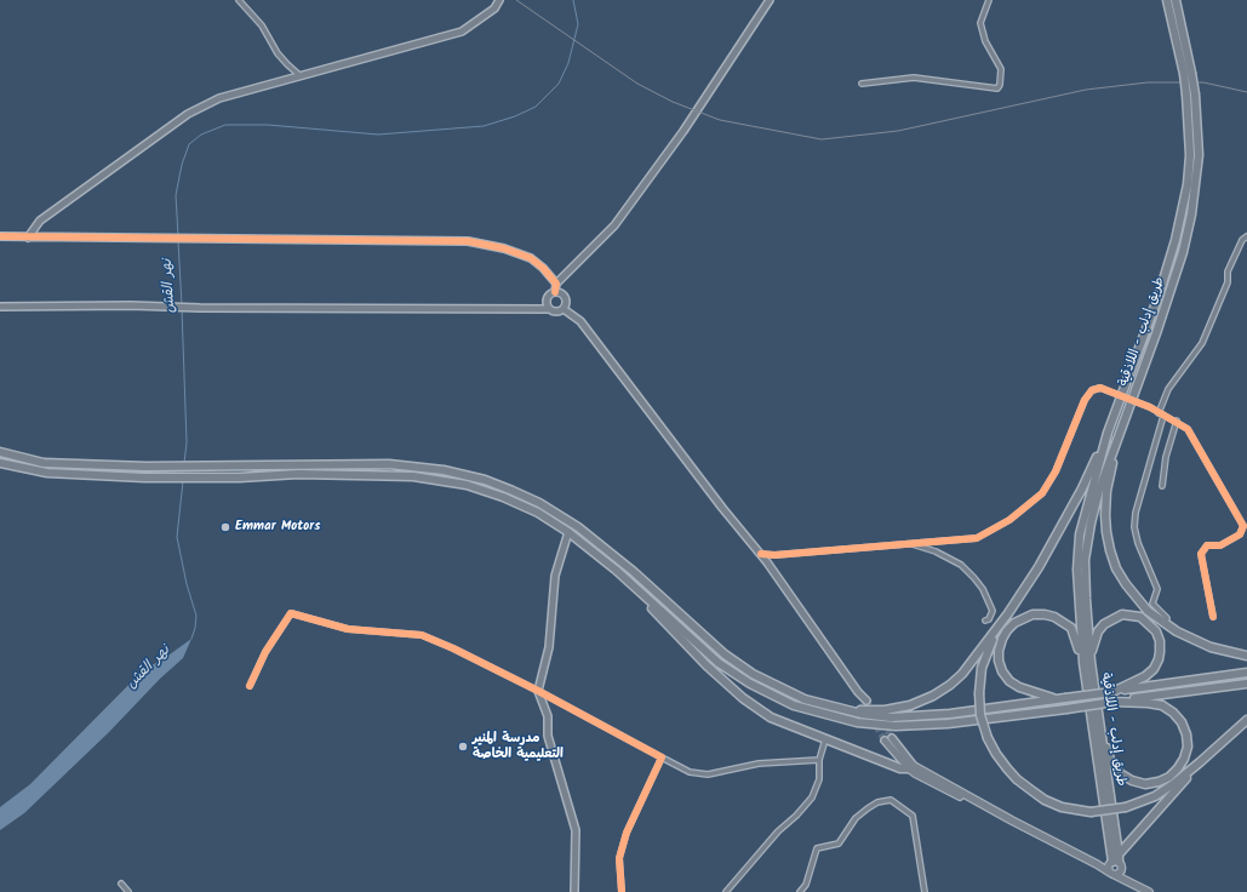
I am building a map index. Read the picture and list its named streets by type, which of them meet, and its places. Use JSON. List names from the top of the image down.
{
  "streets": {
    "highway": ["طريق إدلب - اللاذقية"]
  },
  "water": ["نهر القش"],
  "places": ["Emmar Motors", "مدرسة المنير التعليمية الخاصة"]
}
